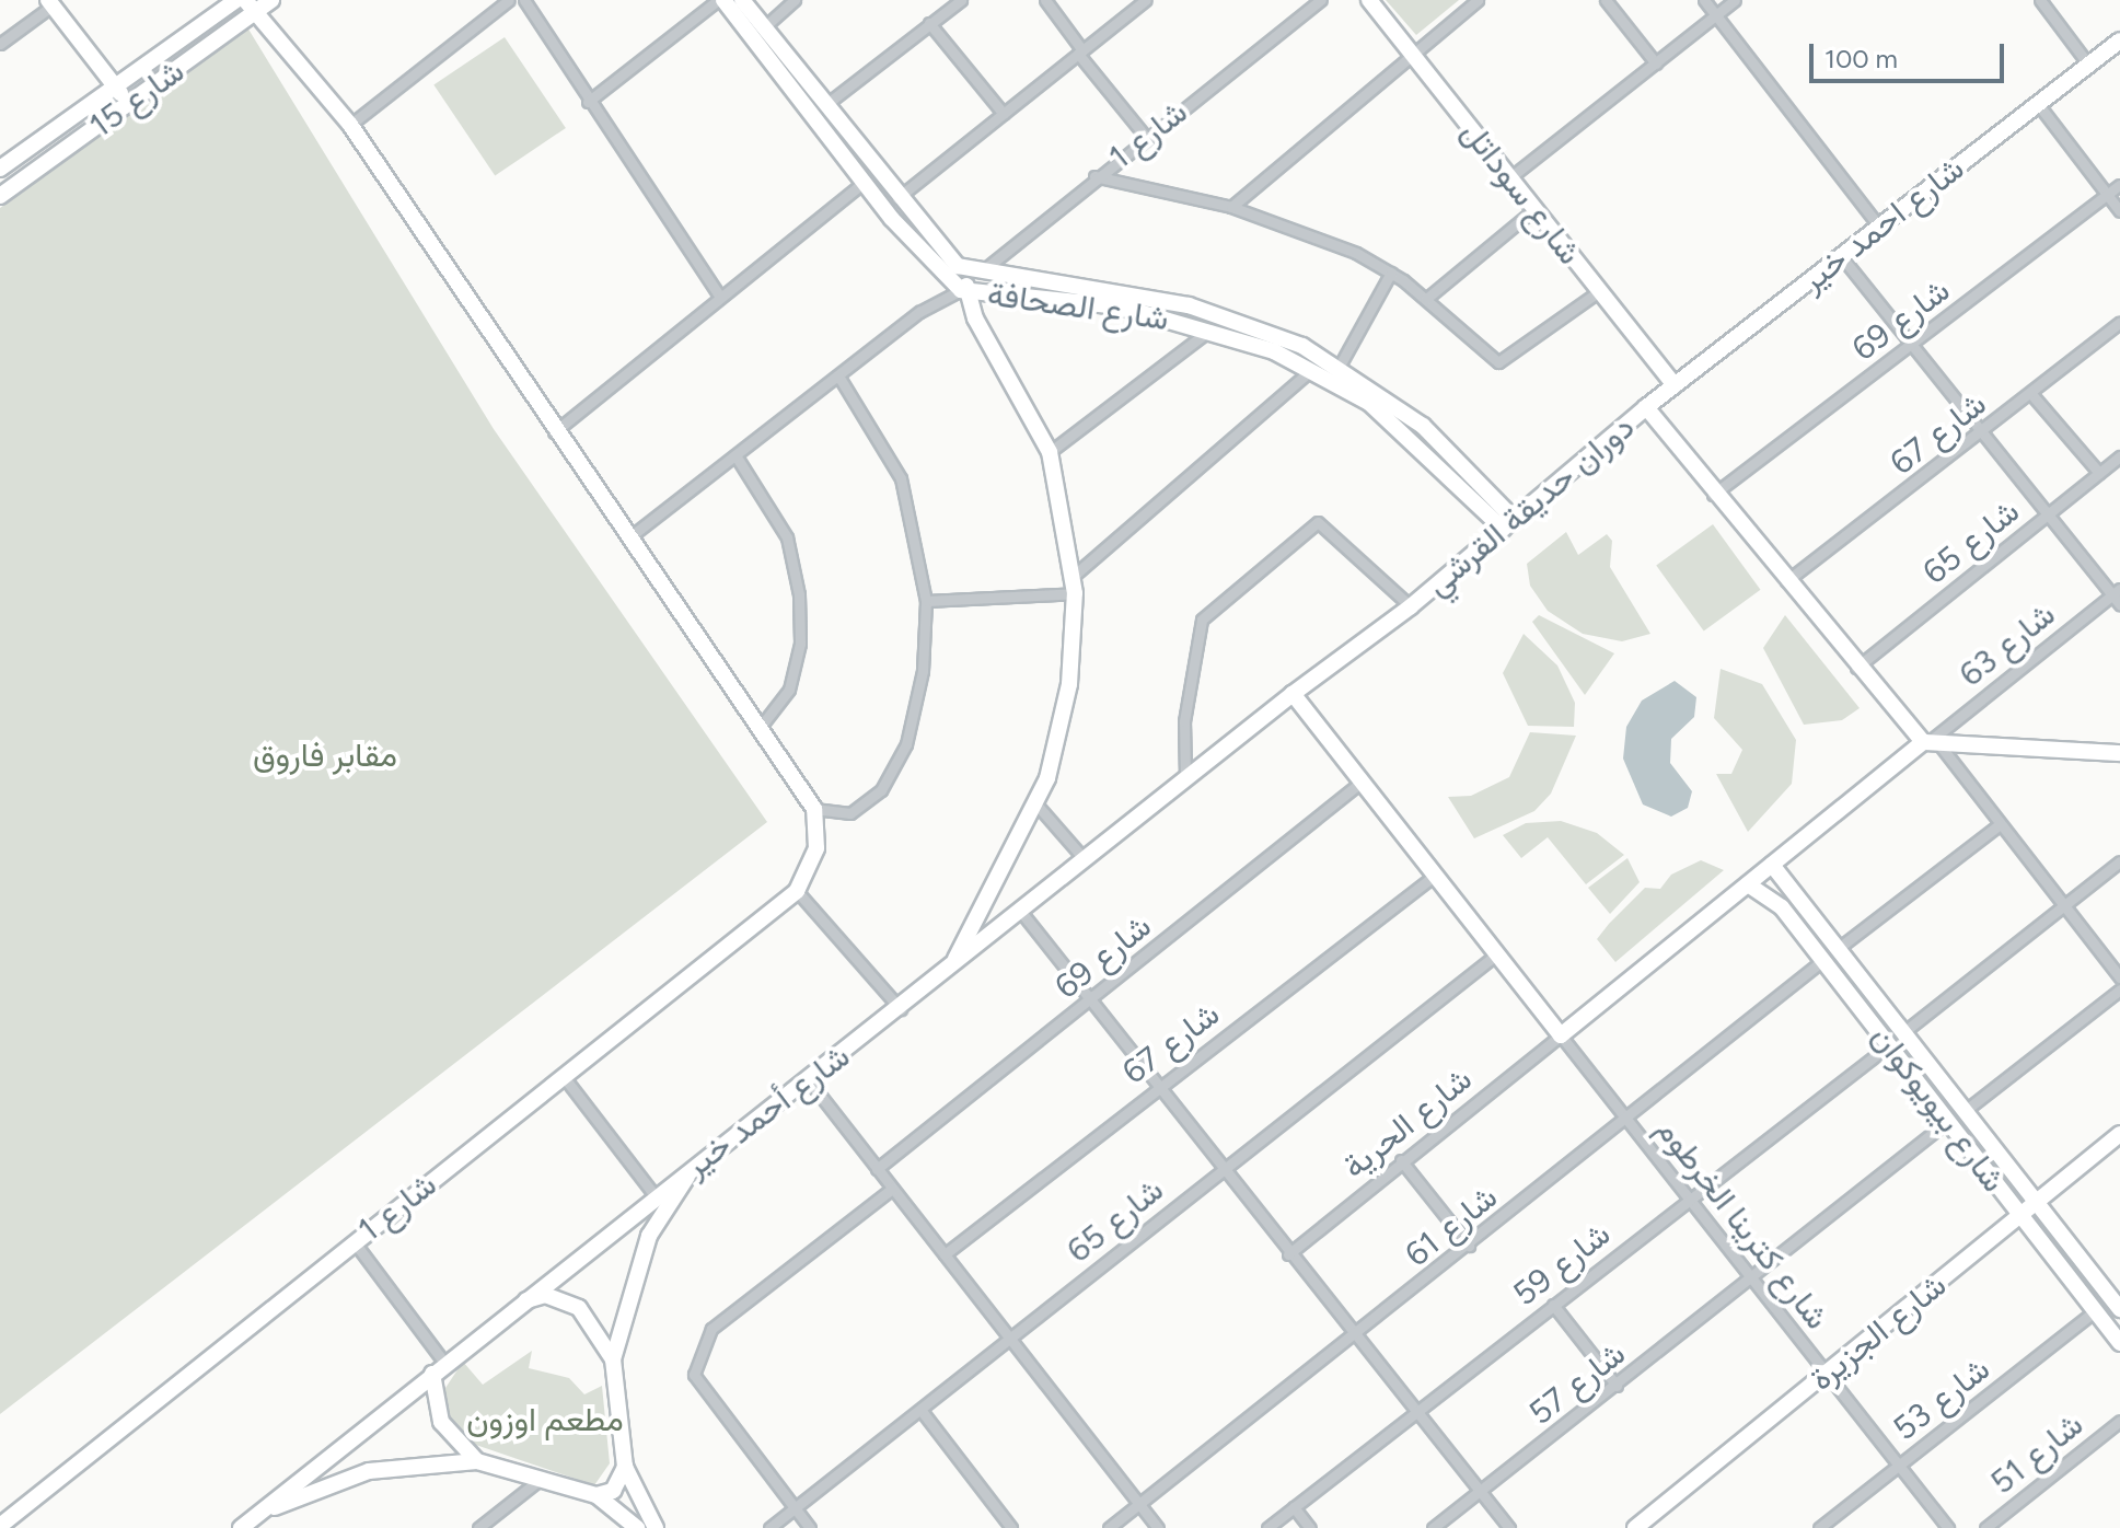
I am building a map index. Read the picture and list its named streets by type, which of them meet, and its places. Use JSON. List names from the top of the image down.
{
  "streets": {
    "main road": [
      "شارع 15",
      "شارع 1",
      "شارع سوداتل",
      "شارع احمد خير",
      "شارع الصحافة",
      "دوران حديقة القرشي",
      "شارع بيويوكوان",
      "شارع أحمد خير",
      "شارع الجزيرة"
    ],
    "street": [
      "شارع 69",
      "شارع 67",
      "شارع 65",
      "شارع 63",
      "شارع الحرية",
      "شارع كترينا الخرطوم",
      "شارع 61",
      "شارع 59",
      "شارع 57",
      "شارع 53",
      "شارع 51"
    ]
  },
  "crossings": [
    ["شارع 1", "شارع الصحافة"],
    ["شارع سوداتل", "شارع احمد خير"],
    ["شارع احمد خير", "دوران حديقة القرشي"],
    ["شارع الصحافة", "دوران حديقة القرشي"],
    ["شارع 69", "دوران حديقة القرشي"],
    ["شارع 67", "دوران حديقة القرشي"],
    ["دوران حديقة القرشي", "شارع 65"],
    ["دوران حديقة القرشي", "شارع 63"],
    ["دوران حديقة القرشي", "شارع أحمد خير"],
    ["شارع بيويوكوان", "شارع 61"],
    ["شارع بيويوكوان", "شارع 59"],
    ["شارع بيويوكوان", "شارع الجزيرة"],
    ["شارع بيويوكوان", "شارع 57"],
    ["شارع بيويوكوان", "شارع 53"],
    ["شارع الحرية", "شارع كترينا الخرطوم"],
    ["شارع كترينا الخرطوم", "شارع 61"],
    ["شارع كترينا الخرطوم", "شارع 59"],
    ["شارع كترينا الخرطوم", "شارع الجزيرة"],
    ["شارع كترينا الخرطوم", "شارع 57"],
    ["شارع كترينا الخرطوم", "شارع 53"]
  ],
  "parks": ["مقابر فاروق", "مطعم اوزون"],
  "scale_bar": "100 m"
}
